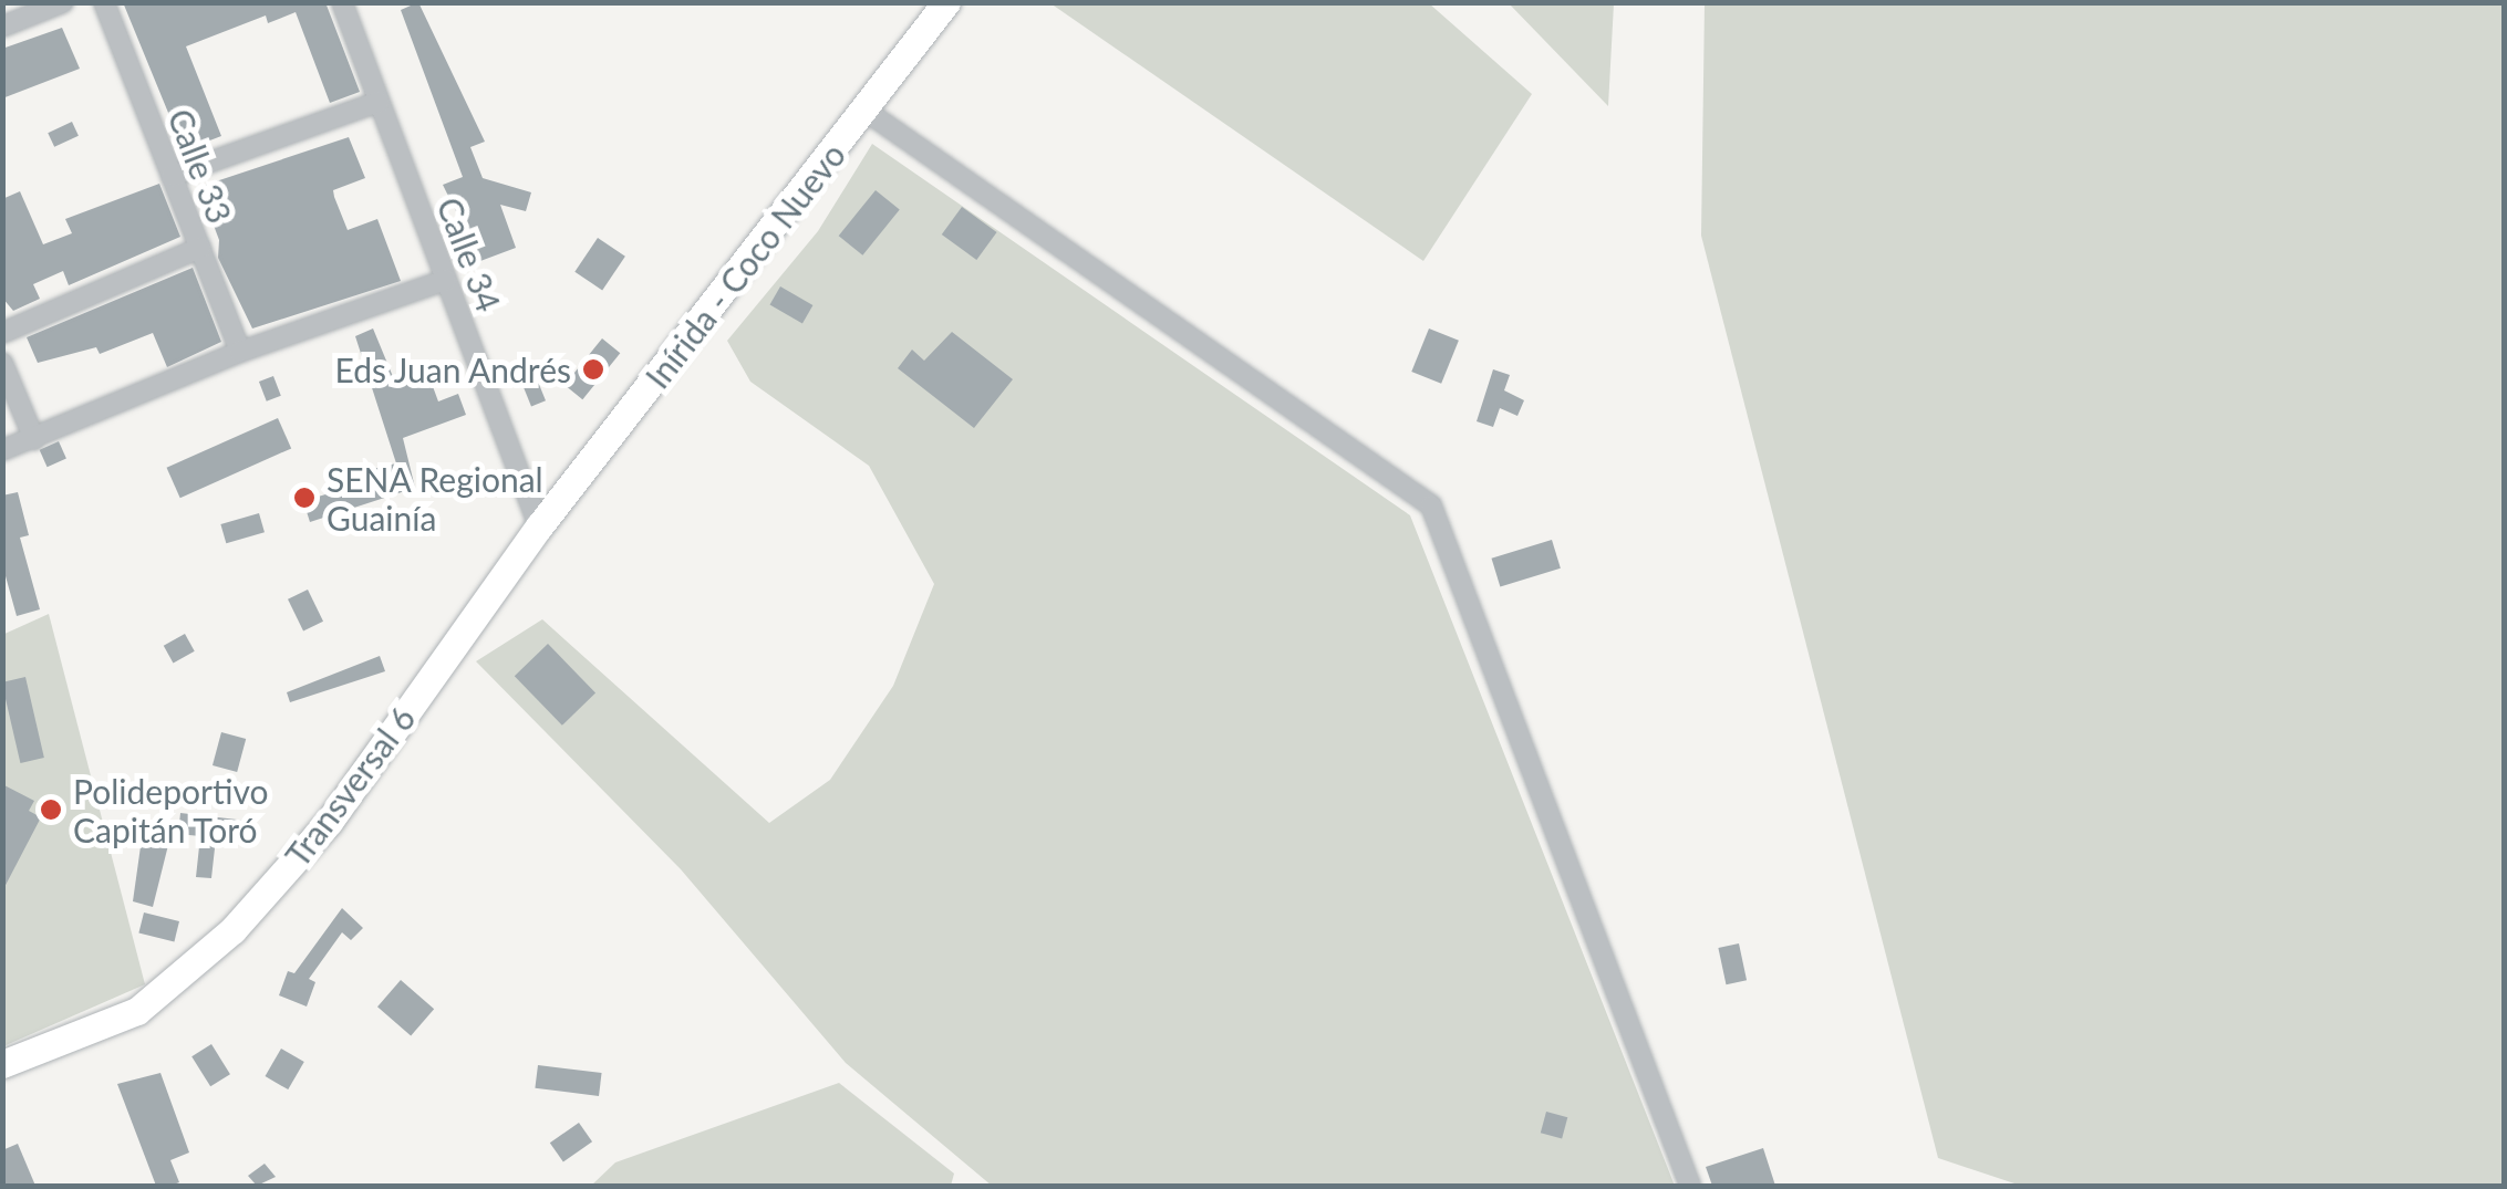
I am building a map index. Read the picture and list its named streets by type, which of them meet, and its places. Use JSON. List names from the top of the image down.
{
  "streets": {
    "street": [
      "Calle 33",
      "Calle 34",
      "Inírida - Coco Nuevo",
      "Transversal 6"
    ]
  },
  "crossings": [
    ["Calle 34", "Inírida - Coco Nuevo"],
    ["Calle 34", "Transversal 6"],
    ["Inírida - Coco Nuevo", "Transversal 6"]
  ],
  "places": ["Eds Juan Andrés", "SENA Regional Guainía", "Polideportivo Capitán Toró"]
}
